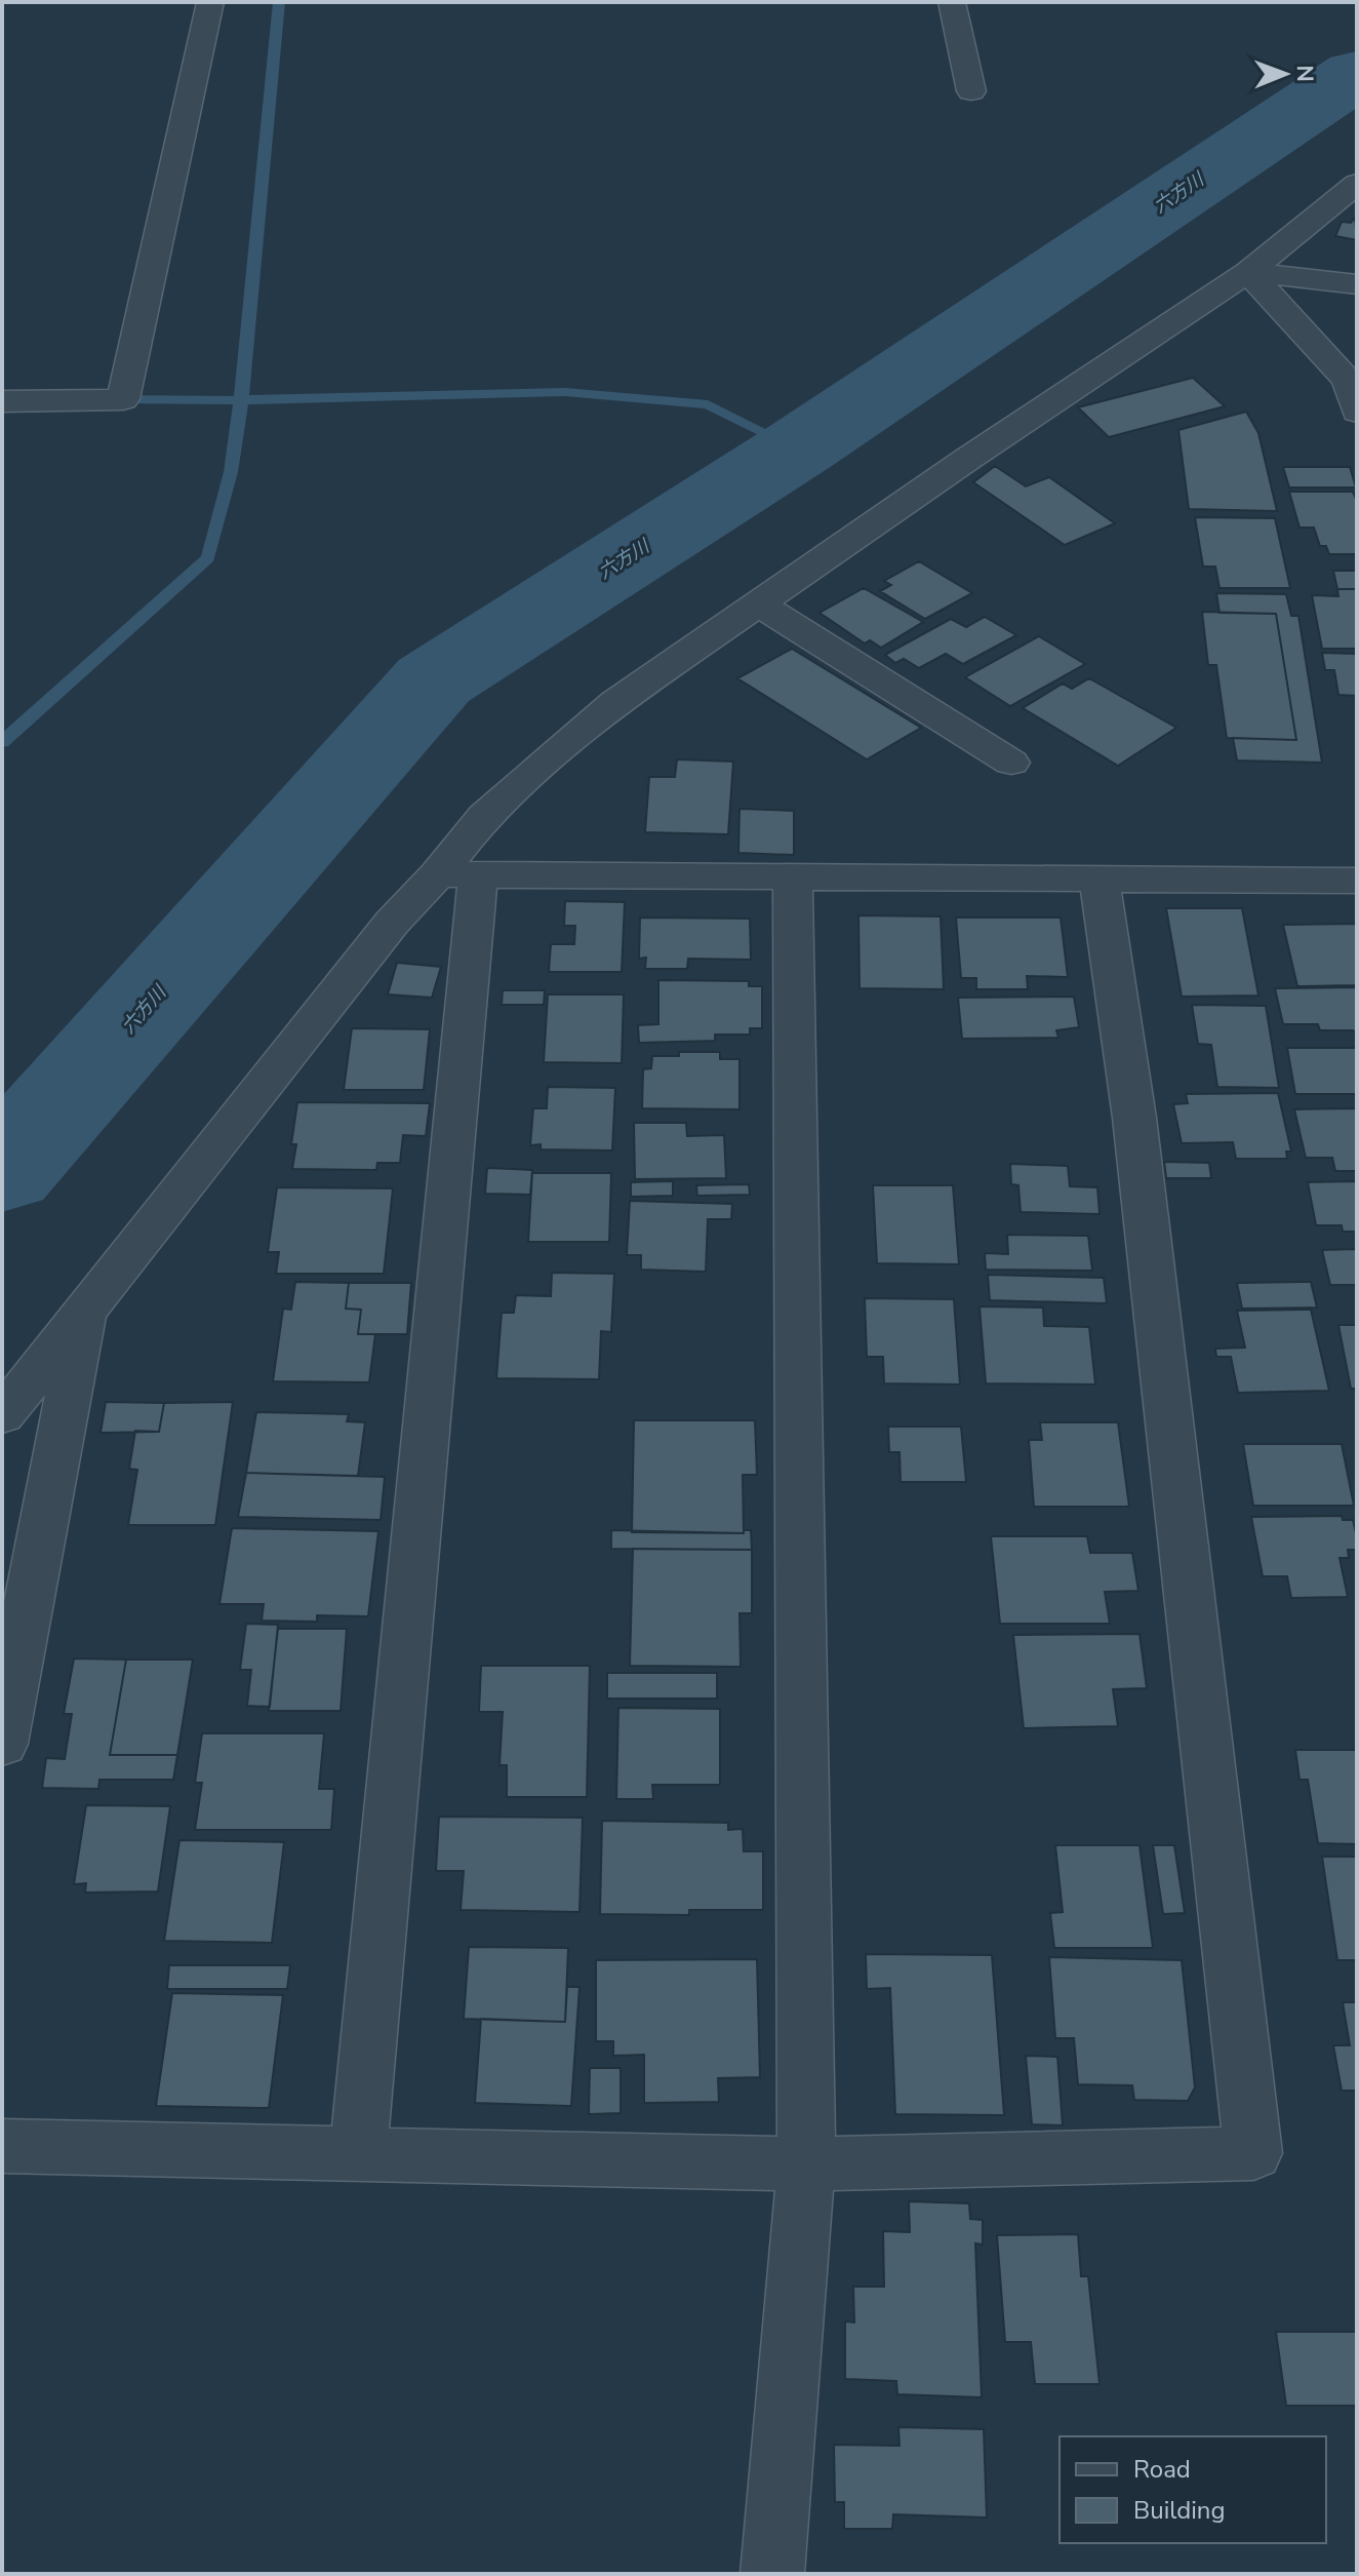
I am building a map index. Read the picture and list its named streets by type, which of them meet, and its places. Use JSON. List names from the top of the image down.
{
  "water": ["六方川"],
  "legend": ["Road", "Building"],
  "north": "right"
}
